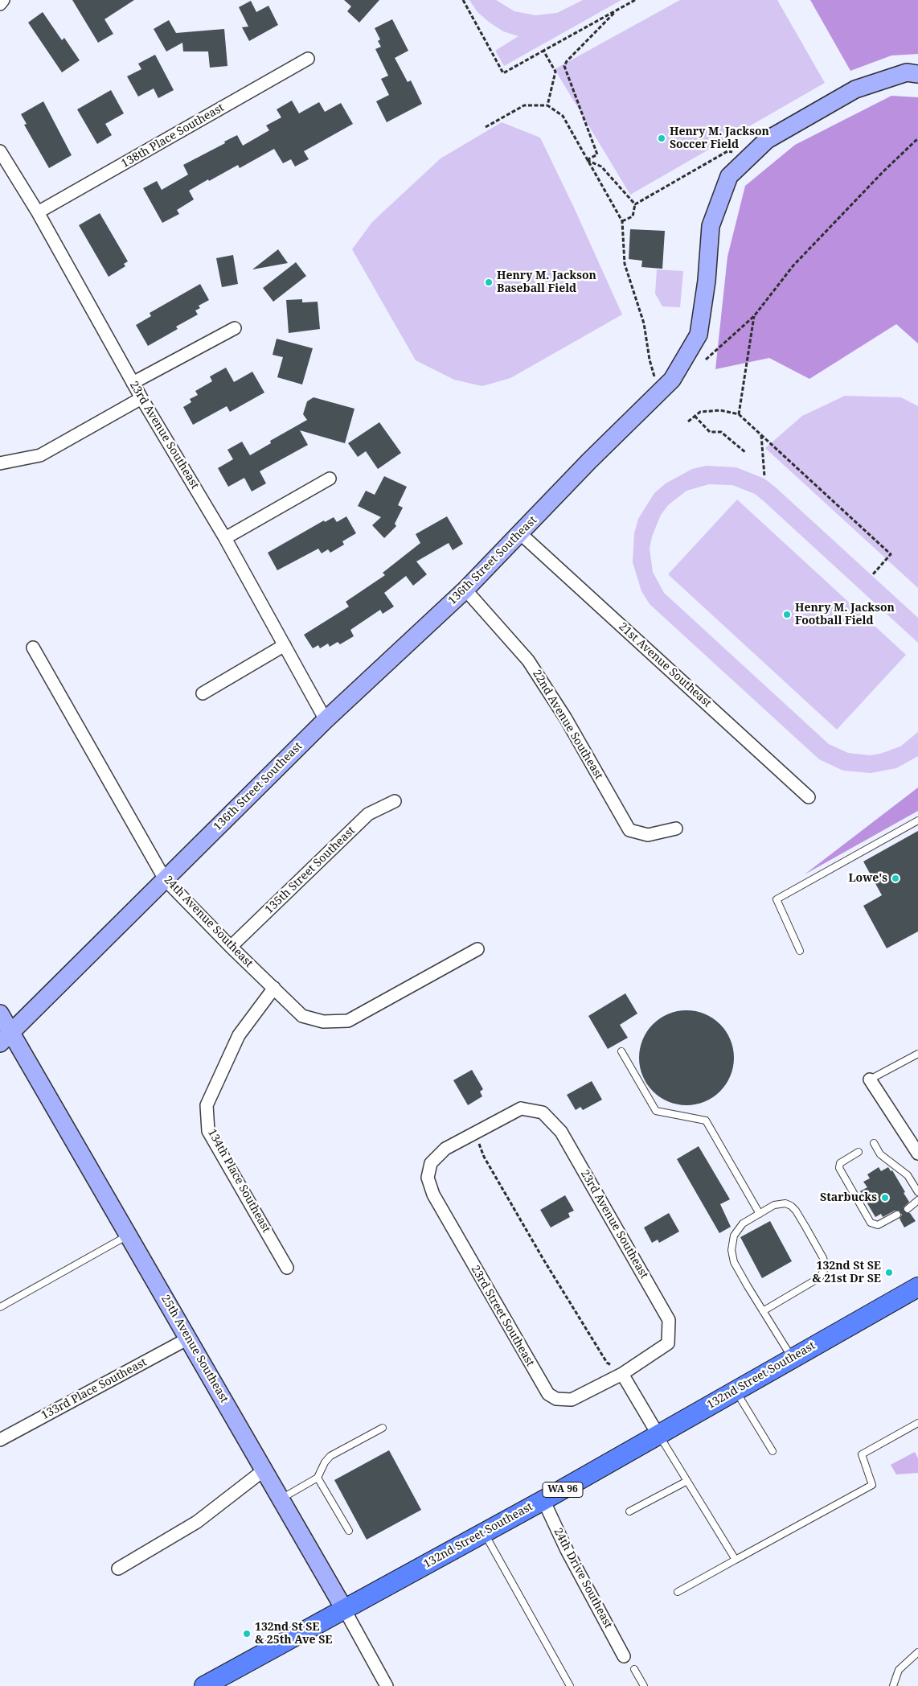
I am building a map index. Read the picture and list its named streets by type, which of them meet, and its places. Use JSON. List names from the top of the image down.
{
  "streets": {
    "main road": ["132nd Street Southeast", "WA 96"],
    "street": [
      "138th Place Southeast",
      "23rd Avenue Southeast",
      "136th Street Southeast",
      "21st Avenue Southeast",
      "22nd Avenue Southeast",
      "135th Street Southeast",
      "24th Avenue Southeast",
      "134th Place Southeast",
      "23rd Street Southeast",
      "25th Avenue Southeast",
      "133rd Place Southeast",
      "24th Drive Southeast"
    ]
  },
  "crossings": [
    ["138th Place Southeast", "23rd Avenue Southeast"],
    ["23rd Avenue Southeast", "136th Street Southeast"],
    ["23rd Avenue Southeast", "23rd Street Southeast"],
    ["136th Street Southeast", "21st Avenue Southeast"],
    ["136th Street Southeast", "22nd Avenue Southeast"],
    ["136th Street Southeast", "24th Avenue Southeast"],
    ["136th Street Southeast", "25th Avenue Southeast"],
    ["135th Street Southeast", "24th Avenue Southeast"],
    ["24th Avenue Southeast", "134th Place Southeast"],
    ["25th Avenue Southeast", "132nd Street Southeast"],
    ["25th Avenue Southeast", "133rd Place Southeast"],
    ["132nd Street Southeast", "24th Drive Southeast"]
  ],
  "places": [
    "Henry M. Jackson Soccer Field",
    "Henry M. Jackson Baseball Field",
    "Henry M. Jackson Football Field",
    "Lowe's",
    "Starbucks",
    "132nd St SE & 21st Dr SE",
    "132nd St SE & 25th Ave SE"
  ]
}
